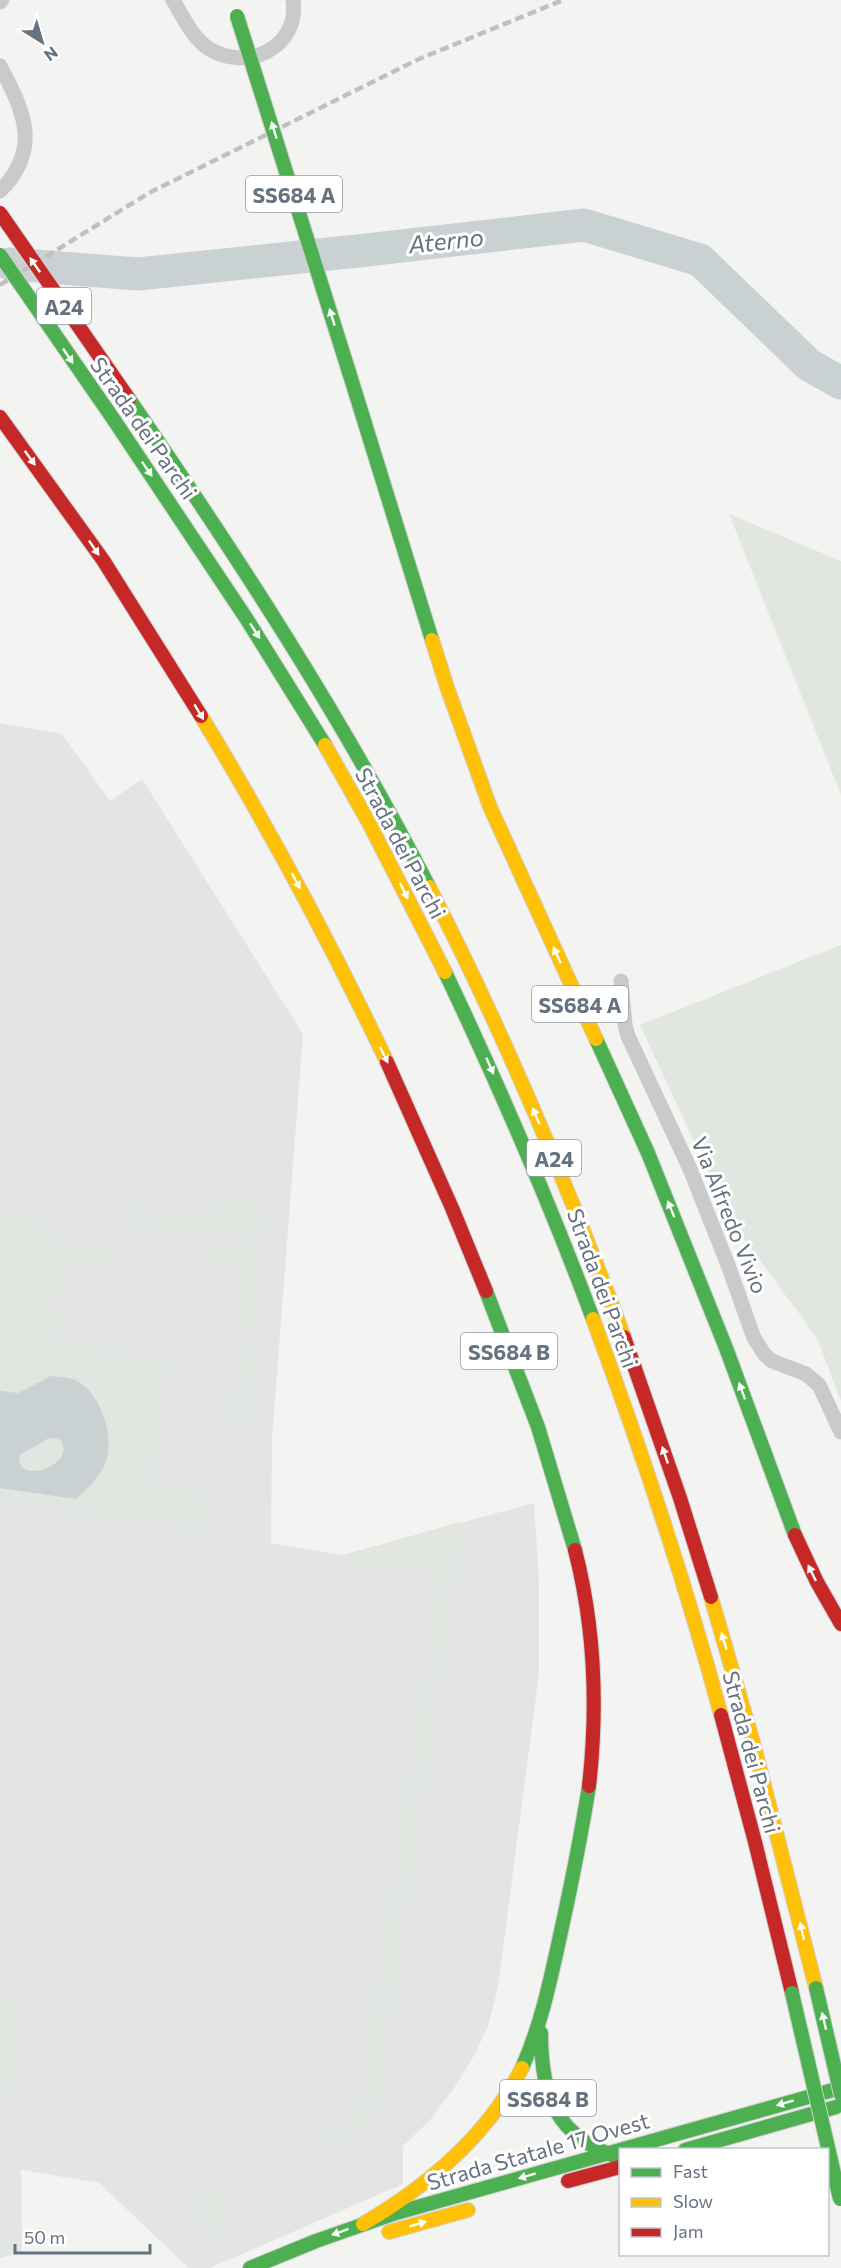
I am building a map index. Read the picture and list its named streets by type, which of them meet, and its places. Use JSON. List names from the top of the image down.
{
  "streets": {
    "main road": [
      "SS684 A",
      "A24",
      "Strada dei Parchi",
      "SS684 B",
      "Strada Statale 17 Ovest"
    ],
    "street": ["Via Alfredo Vivio"]
  },
  "crossings": [
    ["SS684 B", "Strada Statale 17 Ovest"]
  ],
  "water": ["Aterno"],
  "legend": ["Fast", "Slow", "Jam"],
  "scale_bar": "50 m",
  "north": "bottom right"
}
